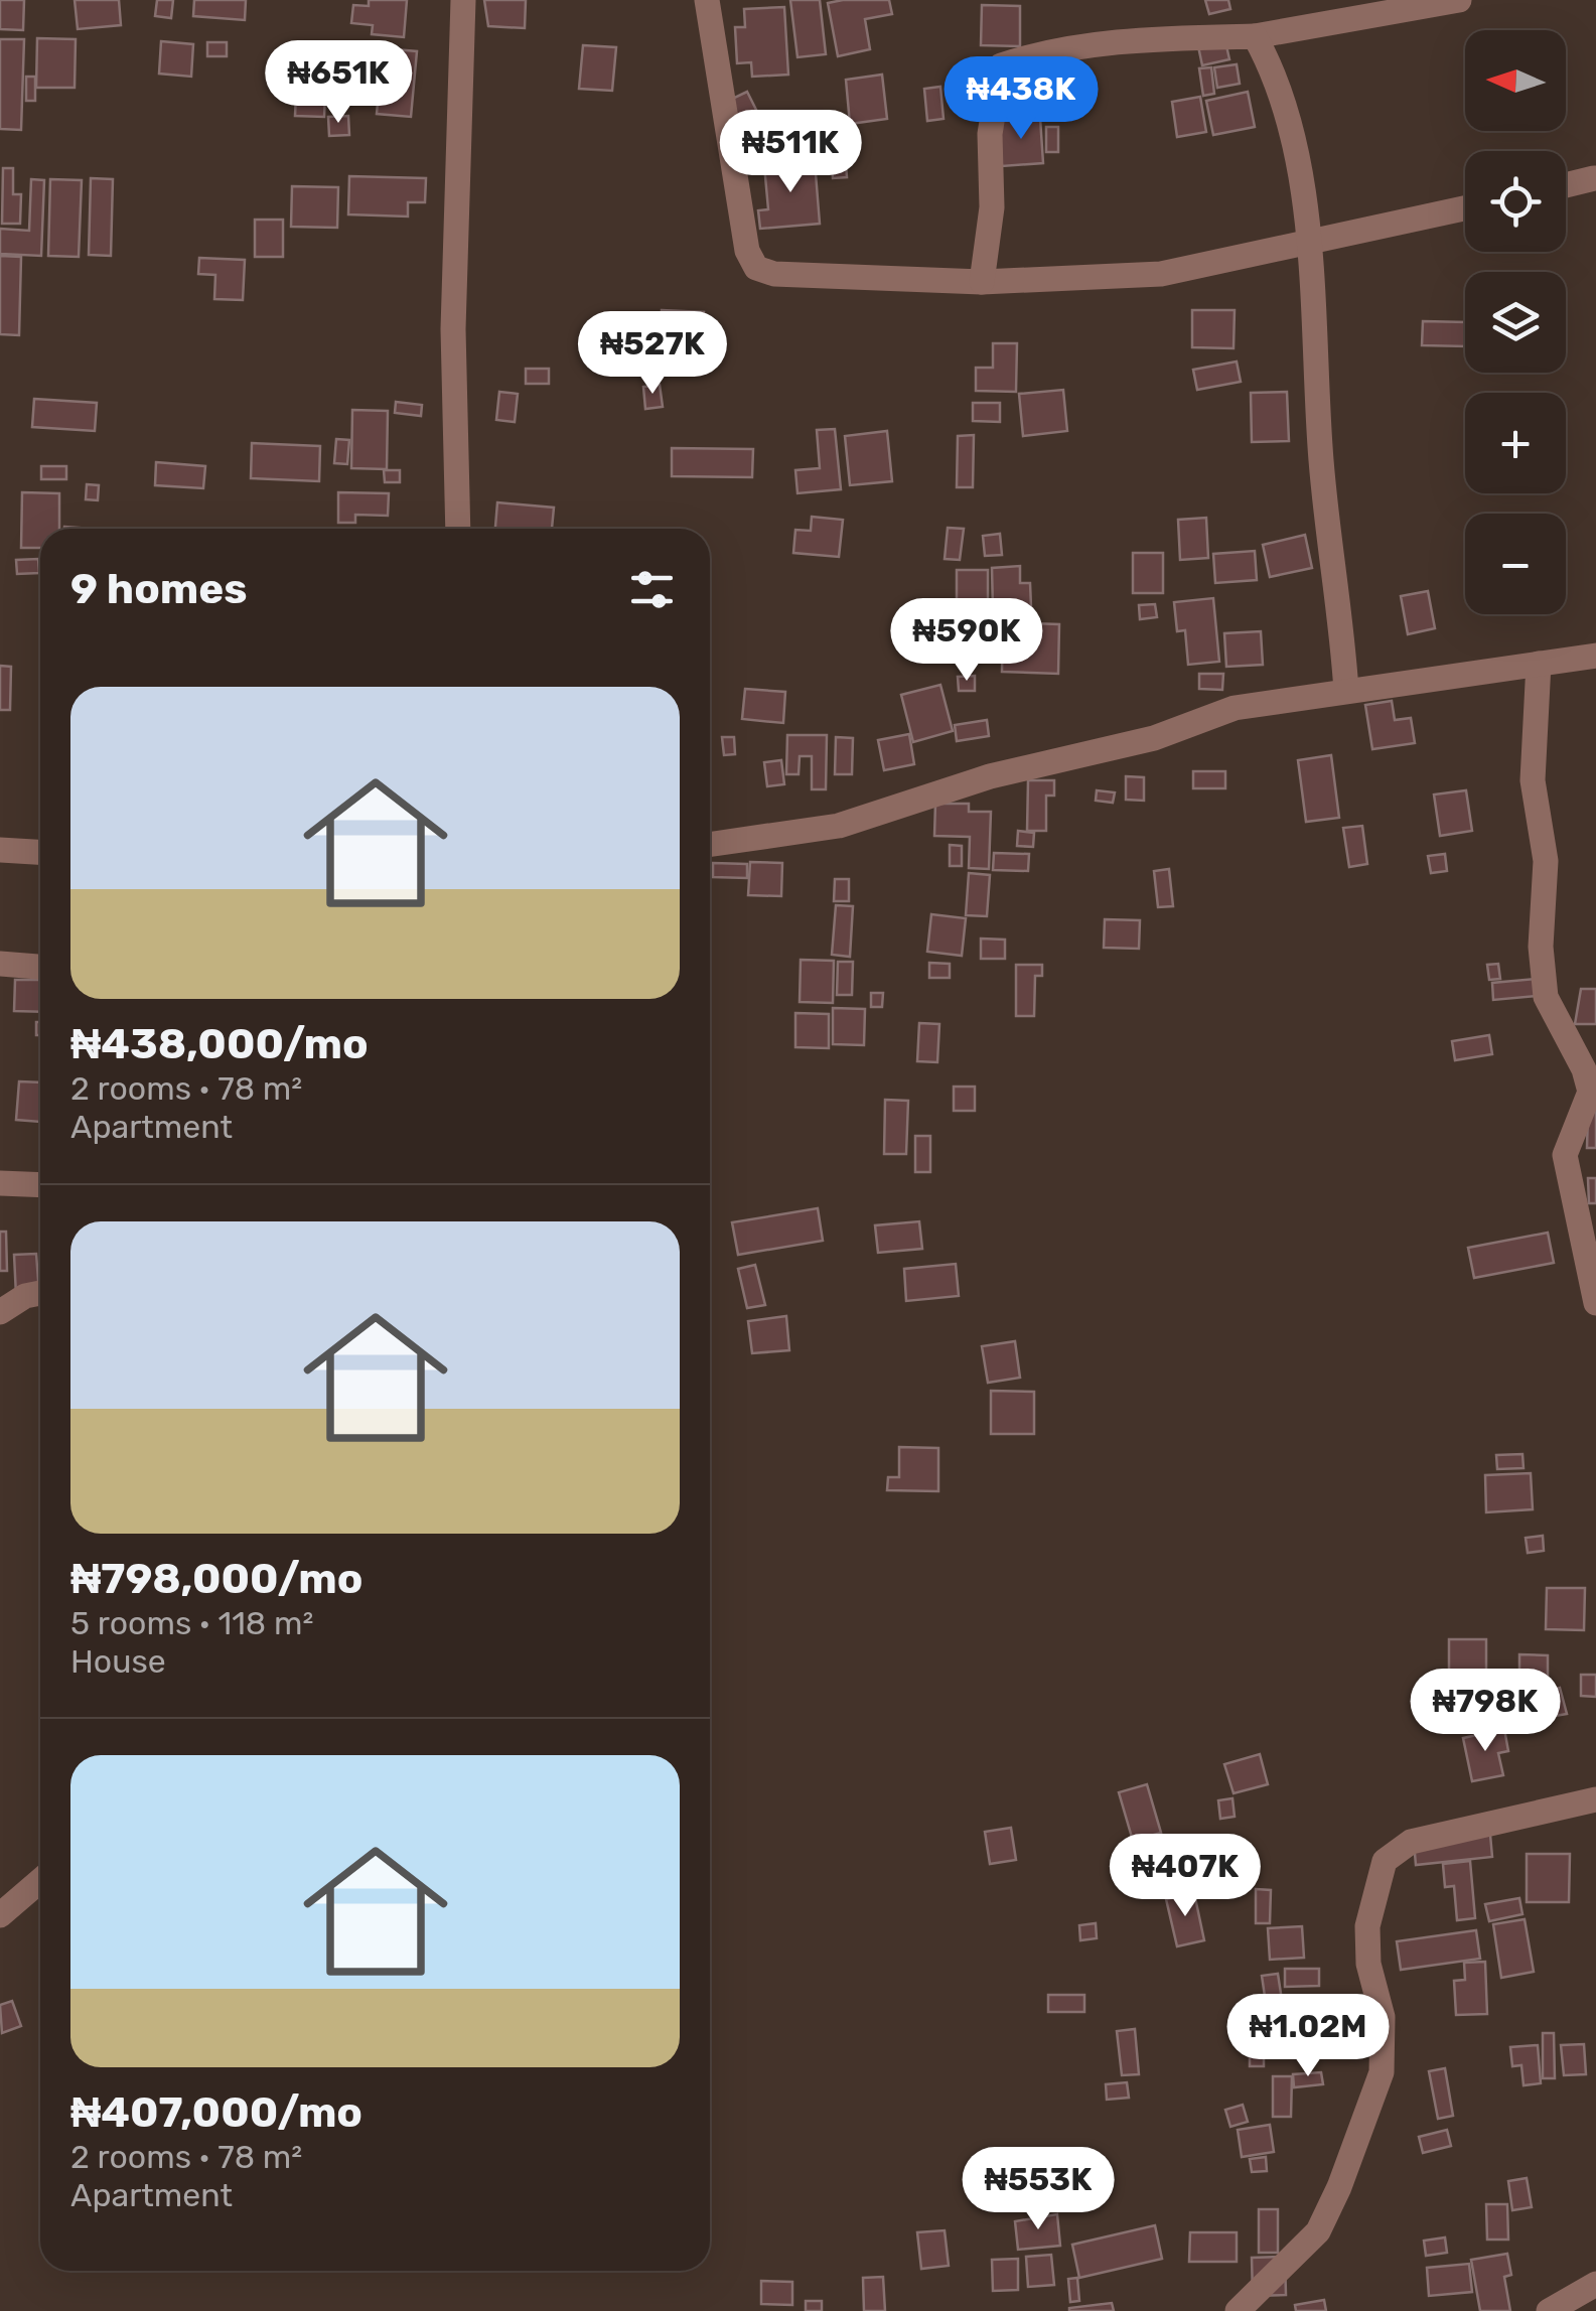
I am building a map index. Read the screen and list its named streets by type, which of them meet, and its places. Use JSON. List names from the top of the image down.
{
  "north": "left",
  "page": {
    "map_buttons": ["+", "−"],
    "price": [
      "₦651K",
      "₦438K",
      "₦511K",
      "₦527K",
      "₦590K",
      "₦798K",
      "₦407K",
      "₦1.02M",
      "₦553K"
    ],
    "heading": "9 homes",
    "list": [
      {
        "name": "₦438,000/mo",
        "note": "2 rooms · 78 m² · Apartment"
      },
      {
        "name": "₦798,000/mo",
        "note": "5 rooms · 118 m² · House"
      },
      {
        "name": "₦407,000/mo",
        "note": "2 rooms · 78 m² · Apartment"
      }
    ]
  }
}
